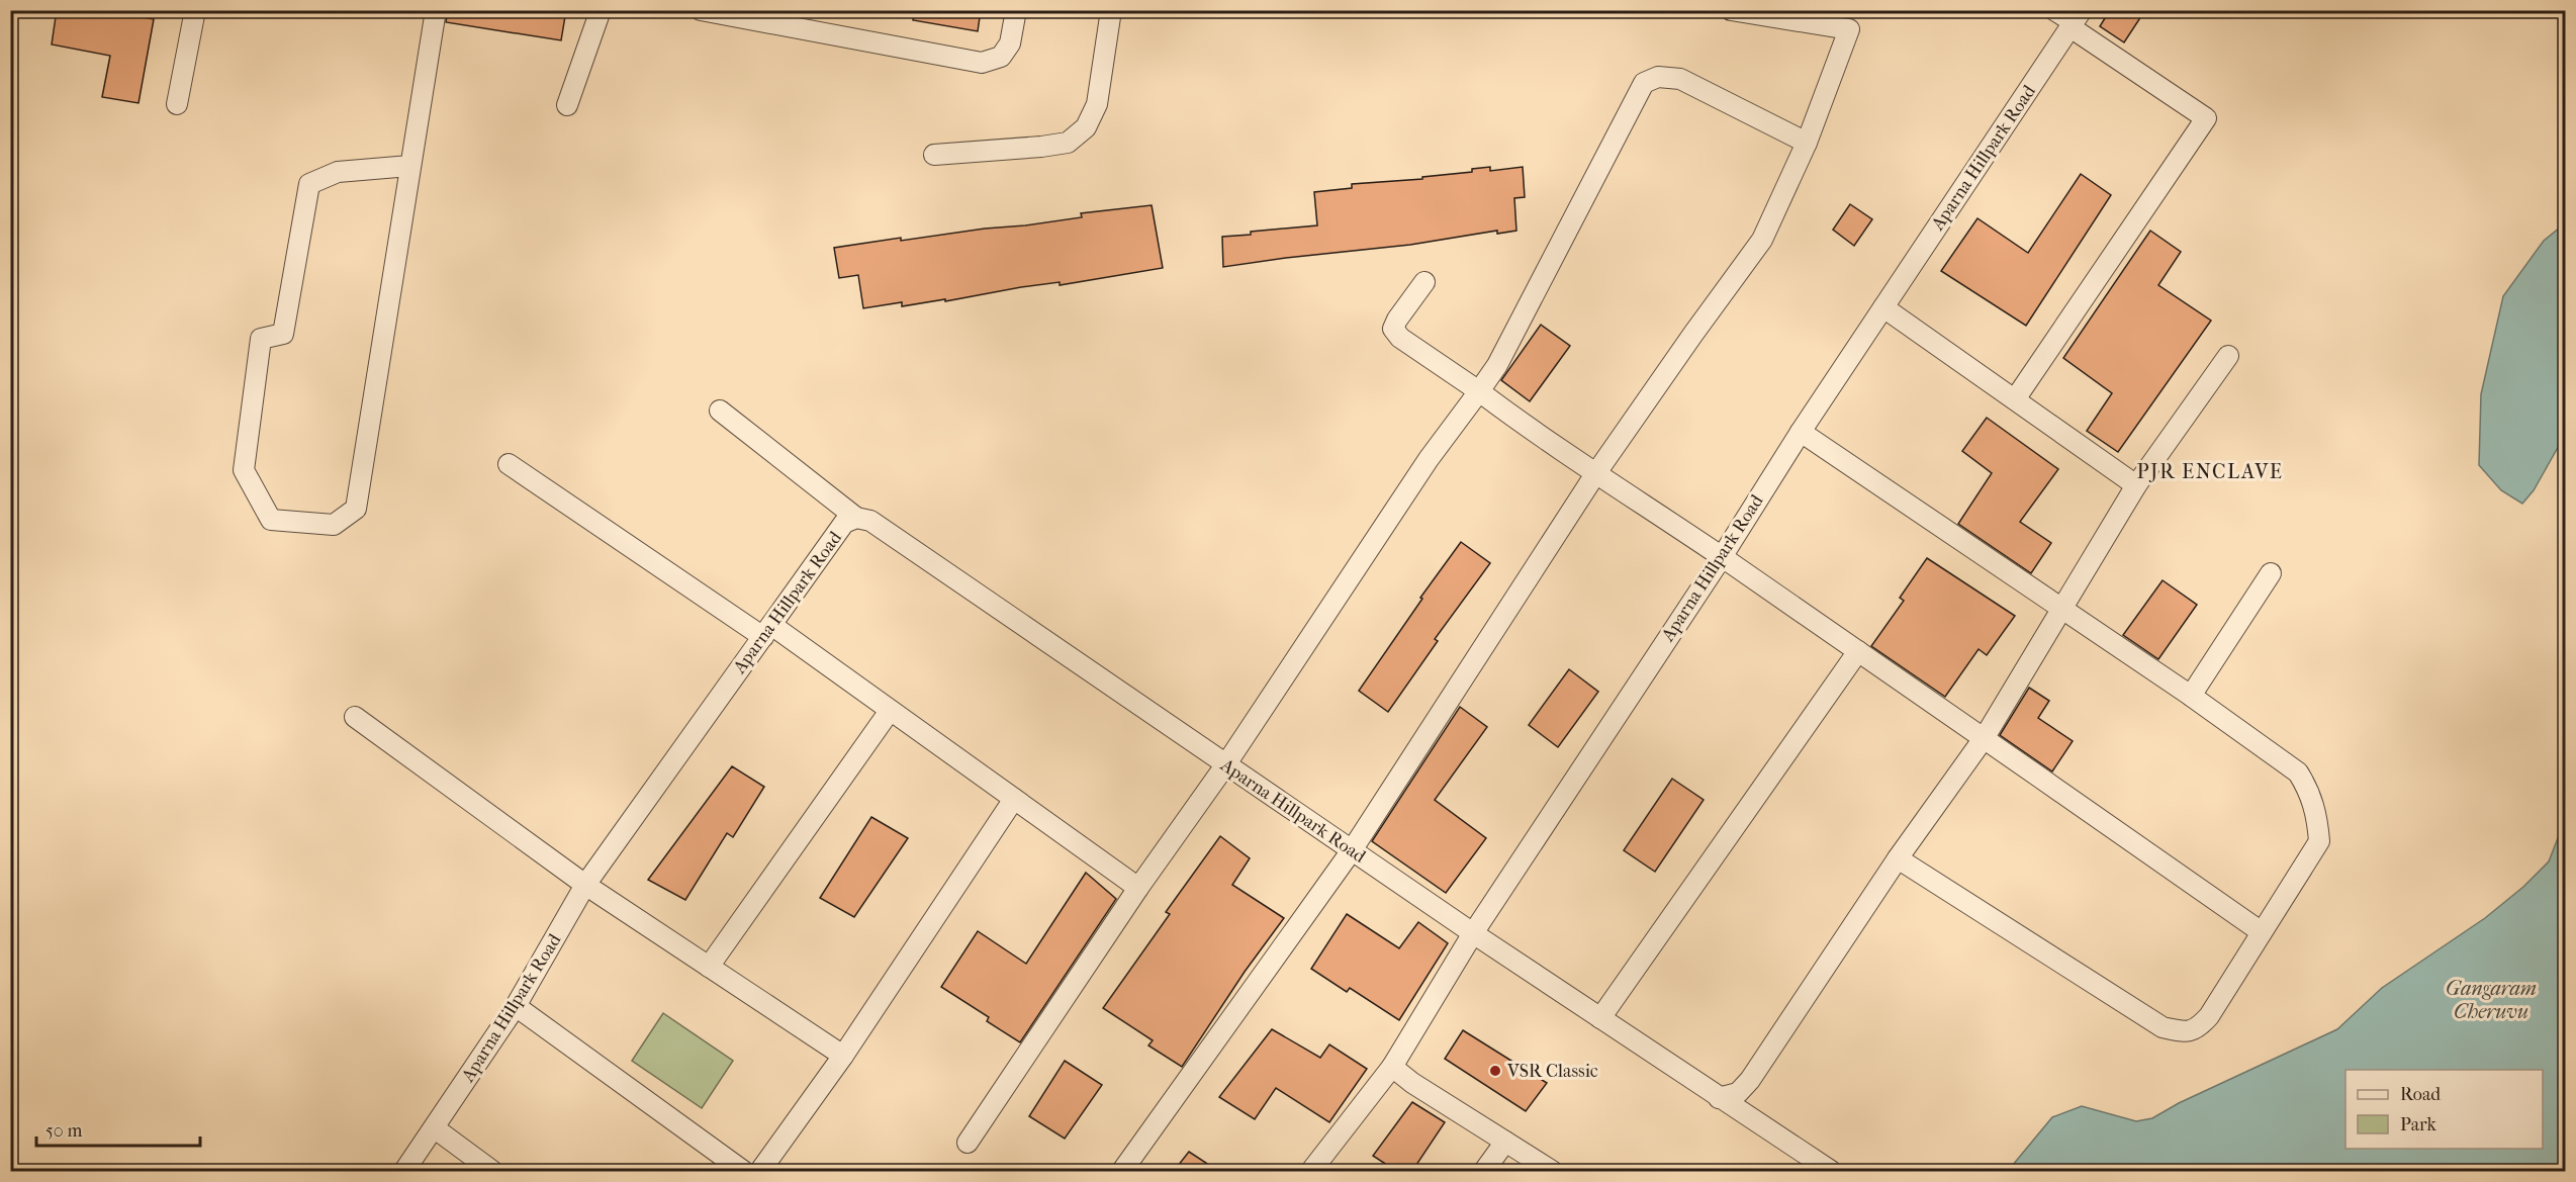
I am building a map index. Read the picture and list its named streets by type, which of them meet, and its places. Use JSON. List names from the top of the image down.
{
  "streets": {
    "street": ["Aparna Hillpark Road"]
  },
  "districts": ["PJR ENCLAVE"],
  "water": ["Gangaram Cheruvu"],
  "places": ["VSR Classic"],
  "legend": ["Road", "Park"],
  "scale_bar": "50 m"
}
